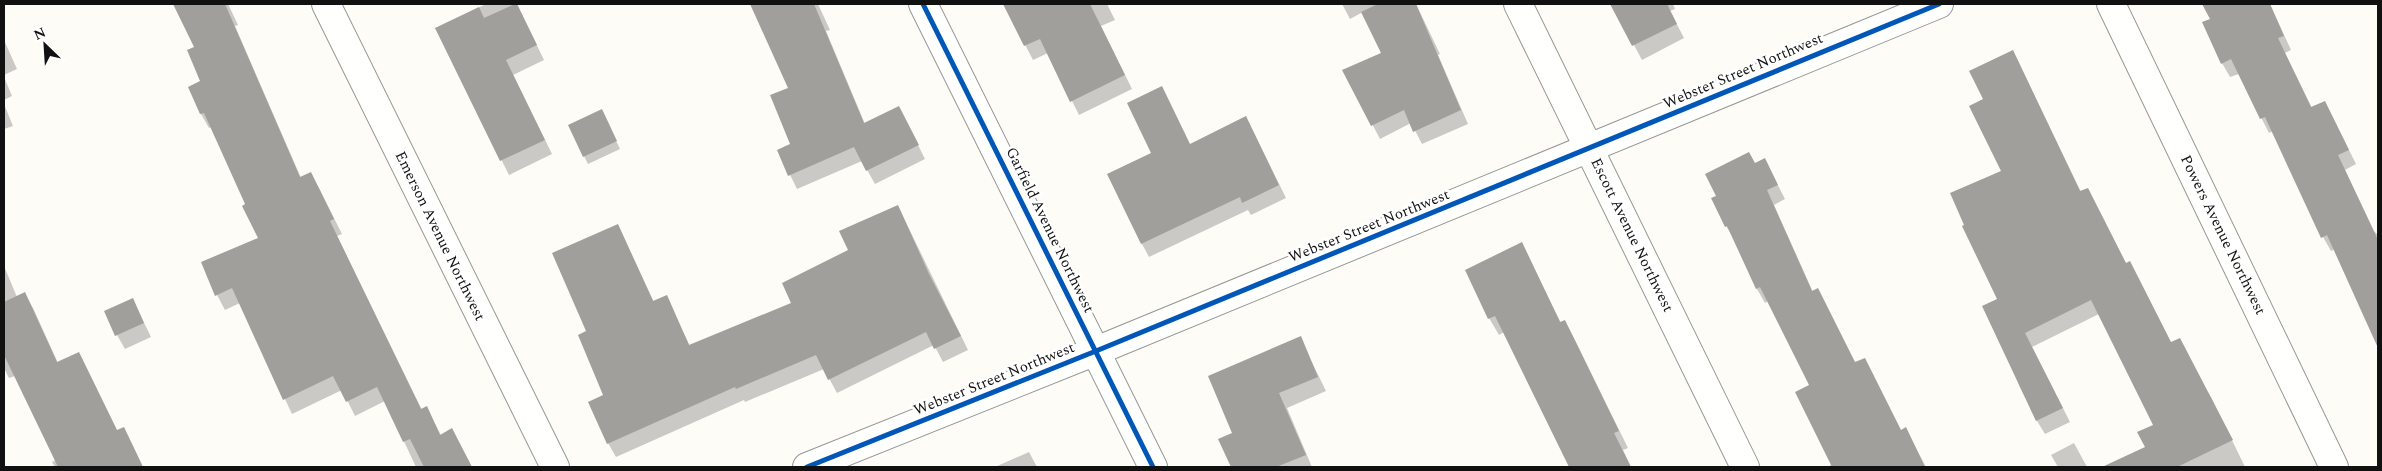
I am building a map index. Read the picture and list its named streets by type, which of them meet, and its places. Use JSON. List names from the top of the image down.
{
  "streets": {
    "street": [
      "Webster Street Northwest",
      "Garfield Avenue Northwest",
      "Escott Avenue Northwest",
      "Powers Avenue Northwest",
      "Emerson Avenue Northwest"
    ]
  },
  "crossings": [
    ["Webster Street Northwest", "Garfield Avenue Northwest"],
    ["Webster Street Northwest", "Escott Avenue Northwest"]
  ],
  "north": "top left"
}
